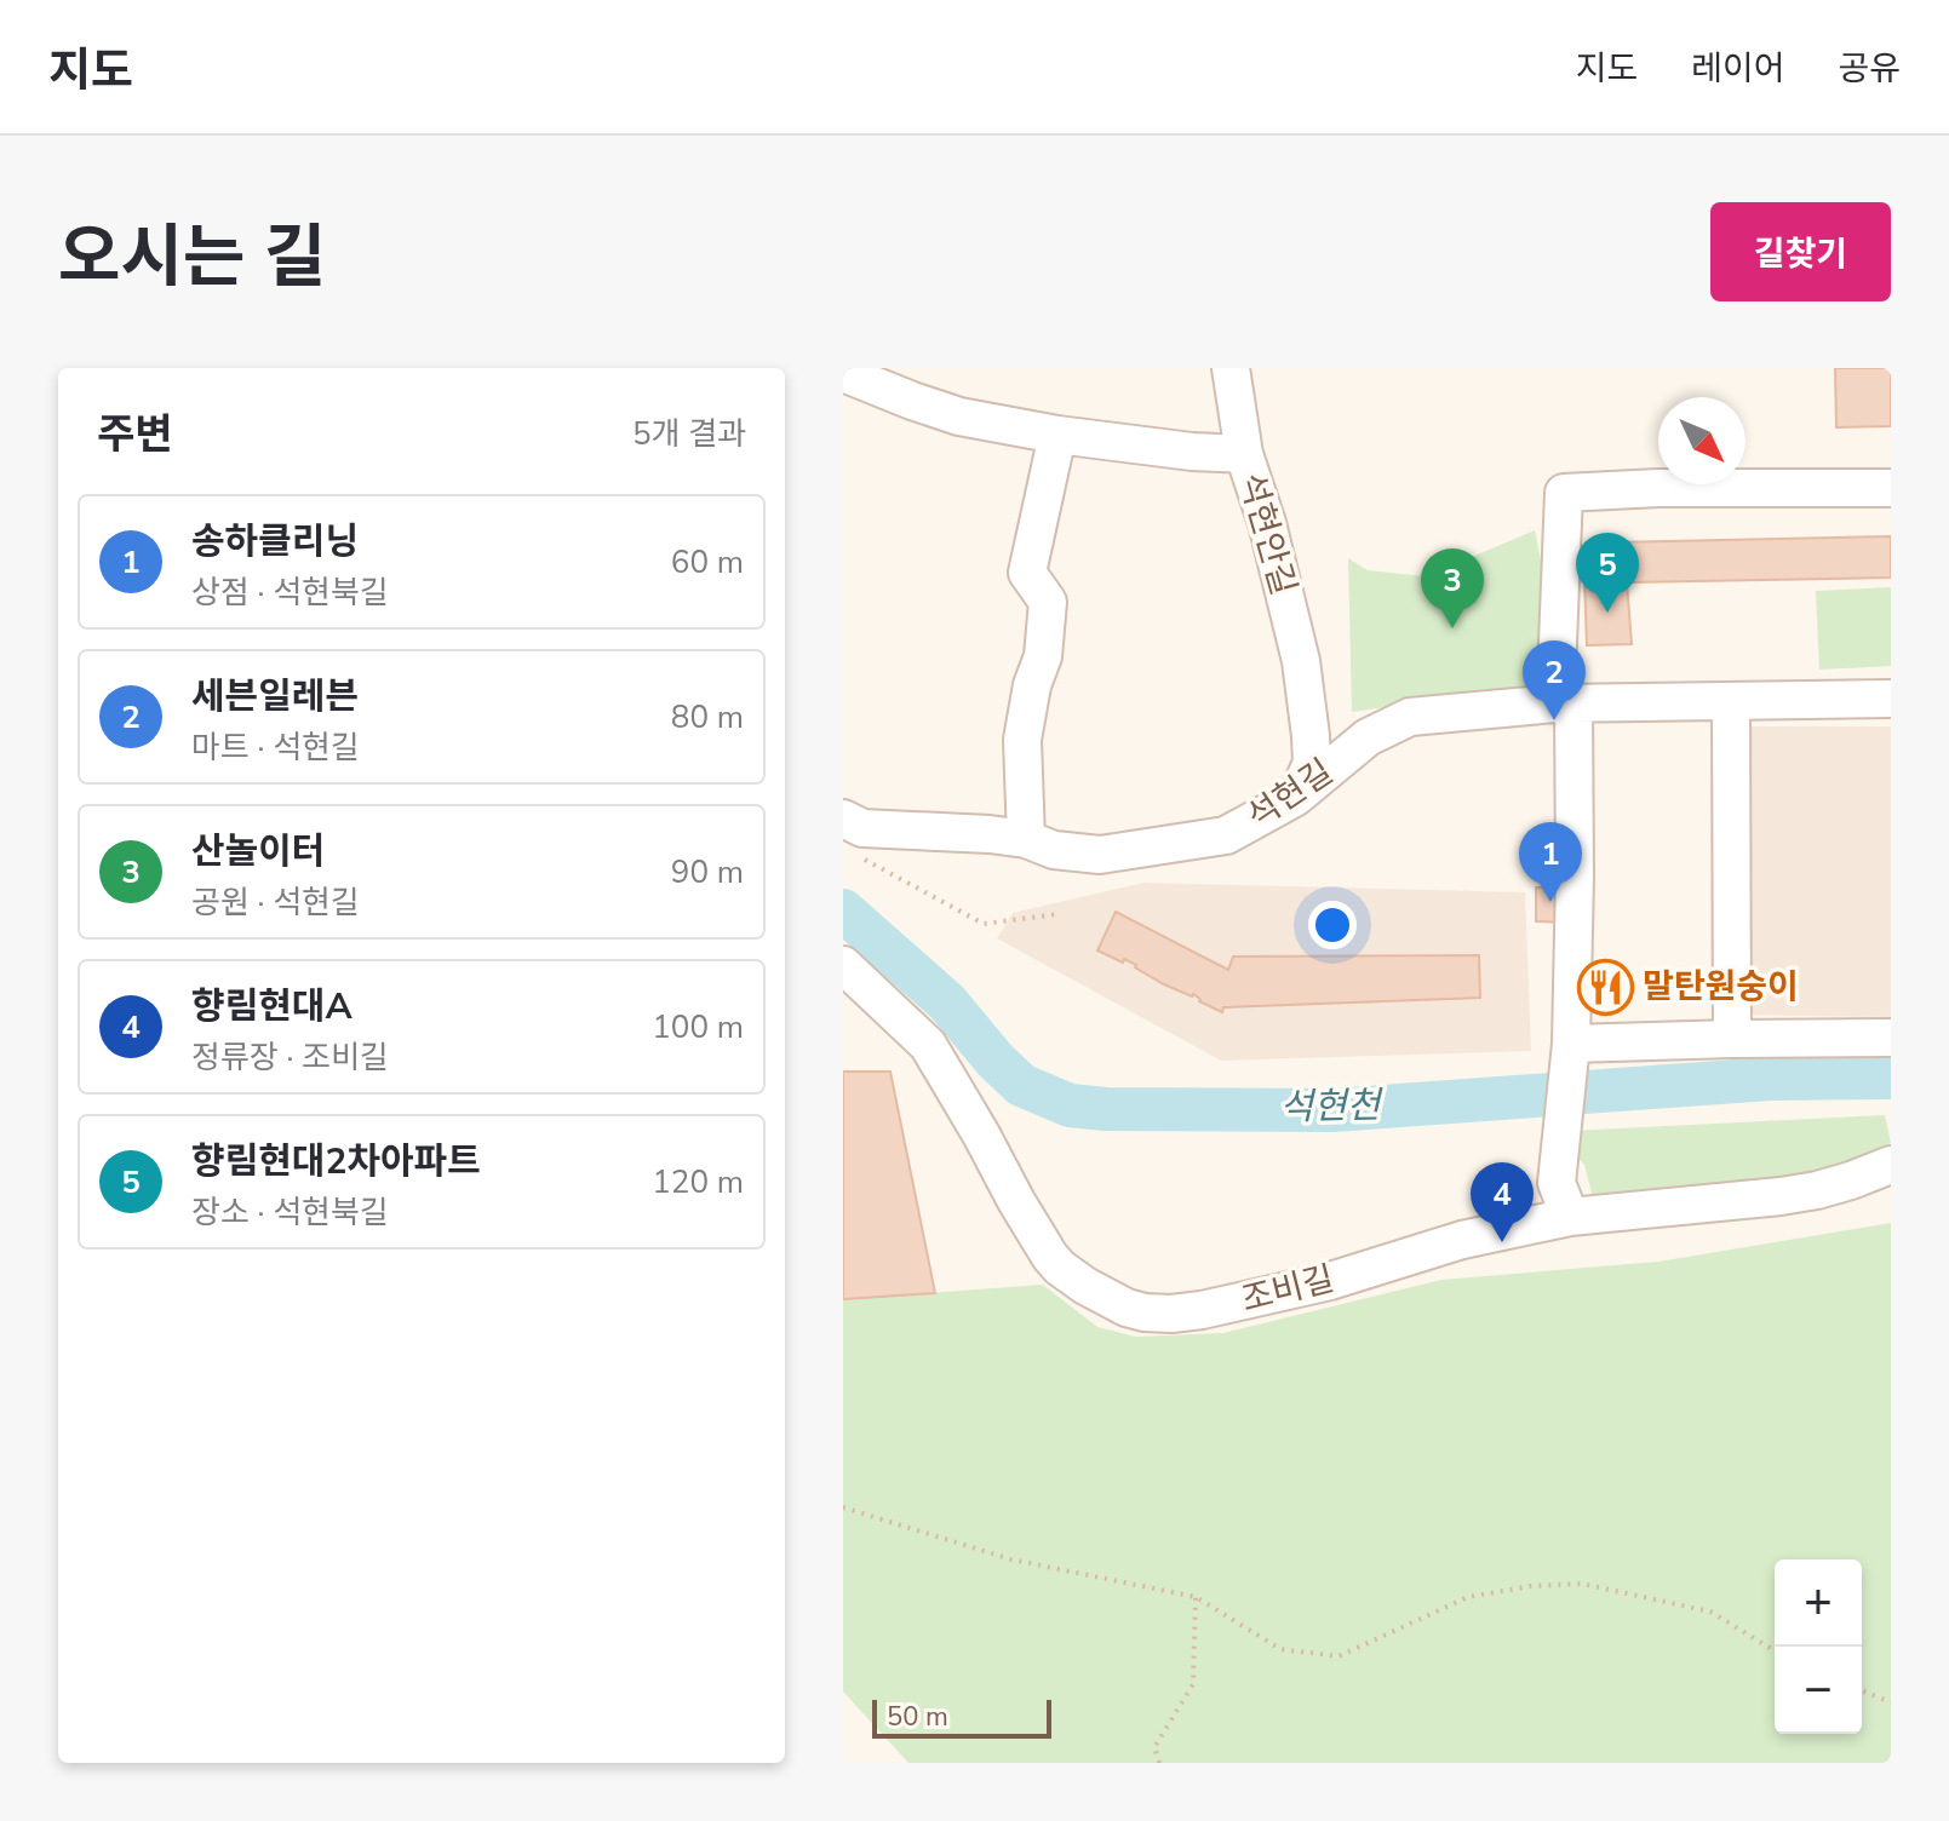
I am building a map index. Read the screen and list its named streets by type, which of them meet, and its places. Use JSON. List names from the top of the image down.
{
  "streets": {
    "street": ["석현안길", "석현길", "조비길"]
  },
  "crossings": [
    ["석현안길", "석현길"]
  ],
  "water": ["석현천"],
  "places": {
    "restaurant": ["말탄원숭이"]
  },
  "scale_bar": "50 m",
  "north": "bottom right",
  "page": {
    "header": "지도",
    "nav": ["지도", "레이어", "공유"],
    "title": "오시는 길",
    "buttons": "길찾기",
    "heading": ["주변", "5개 결과"],
    "list": [
      {
        "mark": "1",
        "name": "송하클리닝",
        "note": "상점 · 석현북길",
        "value": "60 m"
      },
      {
        "mark": "2",
        "name": "세븐일레븐",
        "note": "마트 · 석현길",
        "value": "80 m"
      },
      {
        "mark": "3",
        "name": "산놀이터",
        "note": "공원 · 석현길",
        "value": "90 m"
      },
      {
        "mark": "4",
        "name": "향림현대A",
        "note": "정류장 · 조비길",
        "value": "100 m"
      },
      {
        "mark": "5",
        "name": "향림현대2차아파트",
        "note": "장소 · 석현북길",
        "value": "120 m"
      }
    ],
    "pins": [
      "5",
      "3",
      "2",
      "1",
      "4"
    ],
    "map_buttons": ["+", "−"],
    "scale": "50 m"
  }
}
